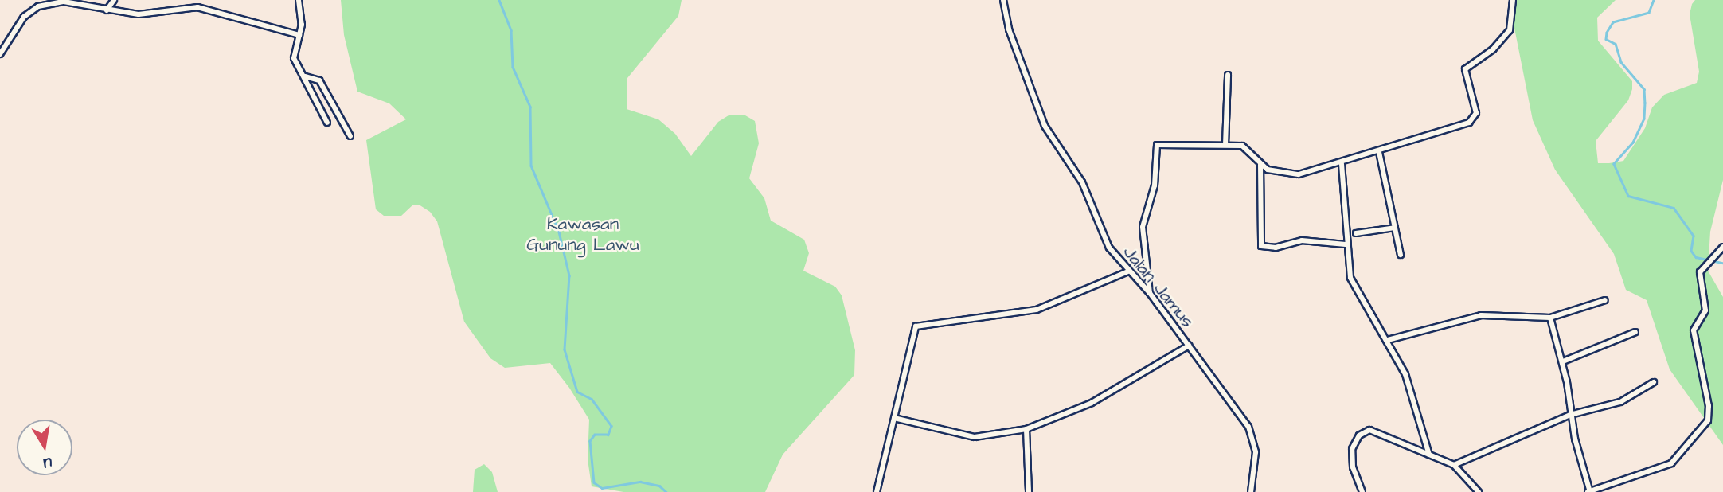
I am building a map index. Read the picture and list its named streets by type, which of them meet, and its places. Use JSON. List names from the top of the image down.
{
  "streets": {
    "street": ["Jalan Jamus"]
  },
  "parks": ["Kawasan Gunung Lawu"],
  "north": "bottom"
}
